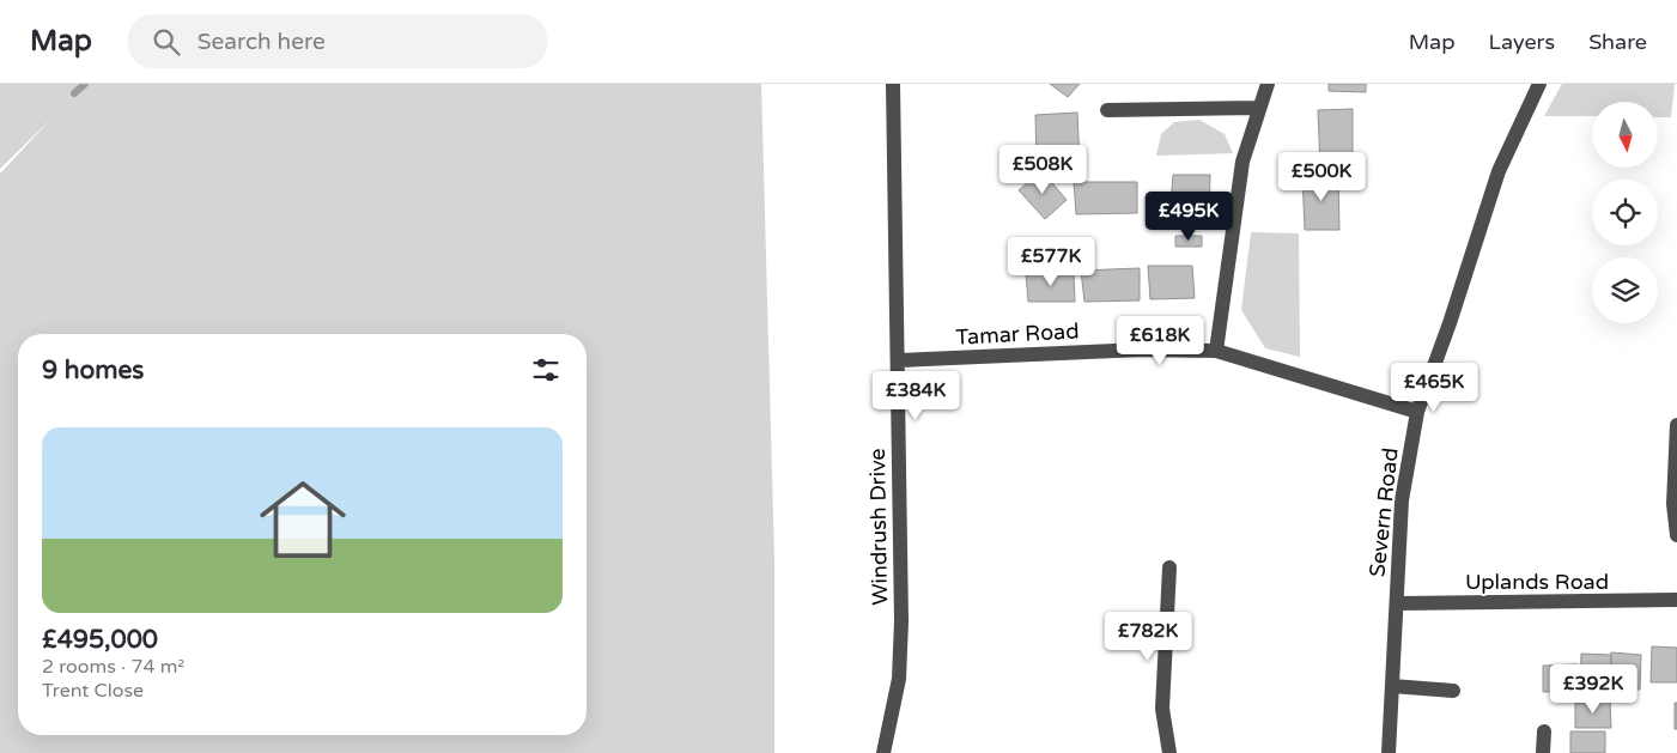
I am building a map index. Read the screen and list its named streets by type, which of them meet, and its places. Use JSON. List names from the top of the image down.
{
  "streets": {
    "street": [
      "Tamar Road",
      "Severn Road",
      "Windrush Drive",
      "Uplands Road"
    ]
  },
  "crossings": [
    ["Tamar Road", "Severn Road"],
    ["Tamar Road", "Windrush Drive"],
    ["Severn Road", "Uplands Road"]
  ],
  "north": "bottom",
  "page": {
    "header": "Map",
    "search": "Search here",
    "nav": ["Map", "Layers", "Share"],
    "price": [
      "£508K",
      "£500K",
      "£495K",
      "£577K",
      "£618K",
      "£465K",
      "£384K",
      "£782K",
      "£392K"
    ],
    "heading": "9 homes",
    "list": [
      {
        "name": "£495,000",
        "note": "2 rooms · 74 m² · Trent Close"
      }
    ]
  }
}
